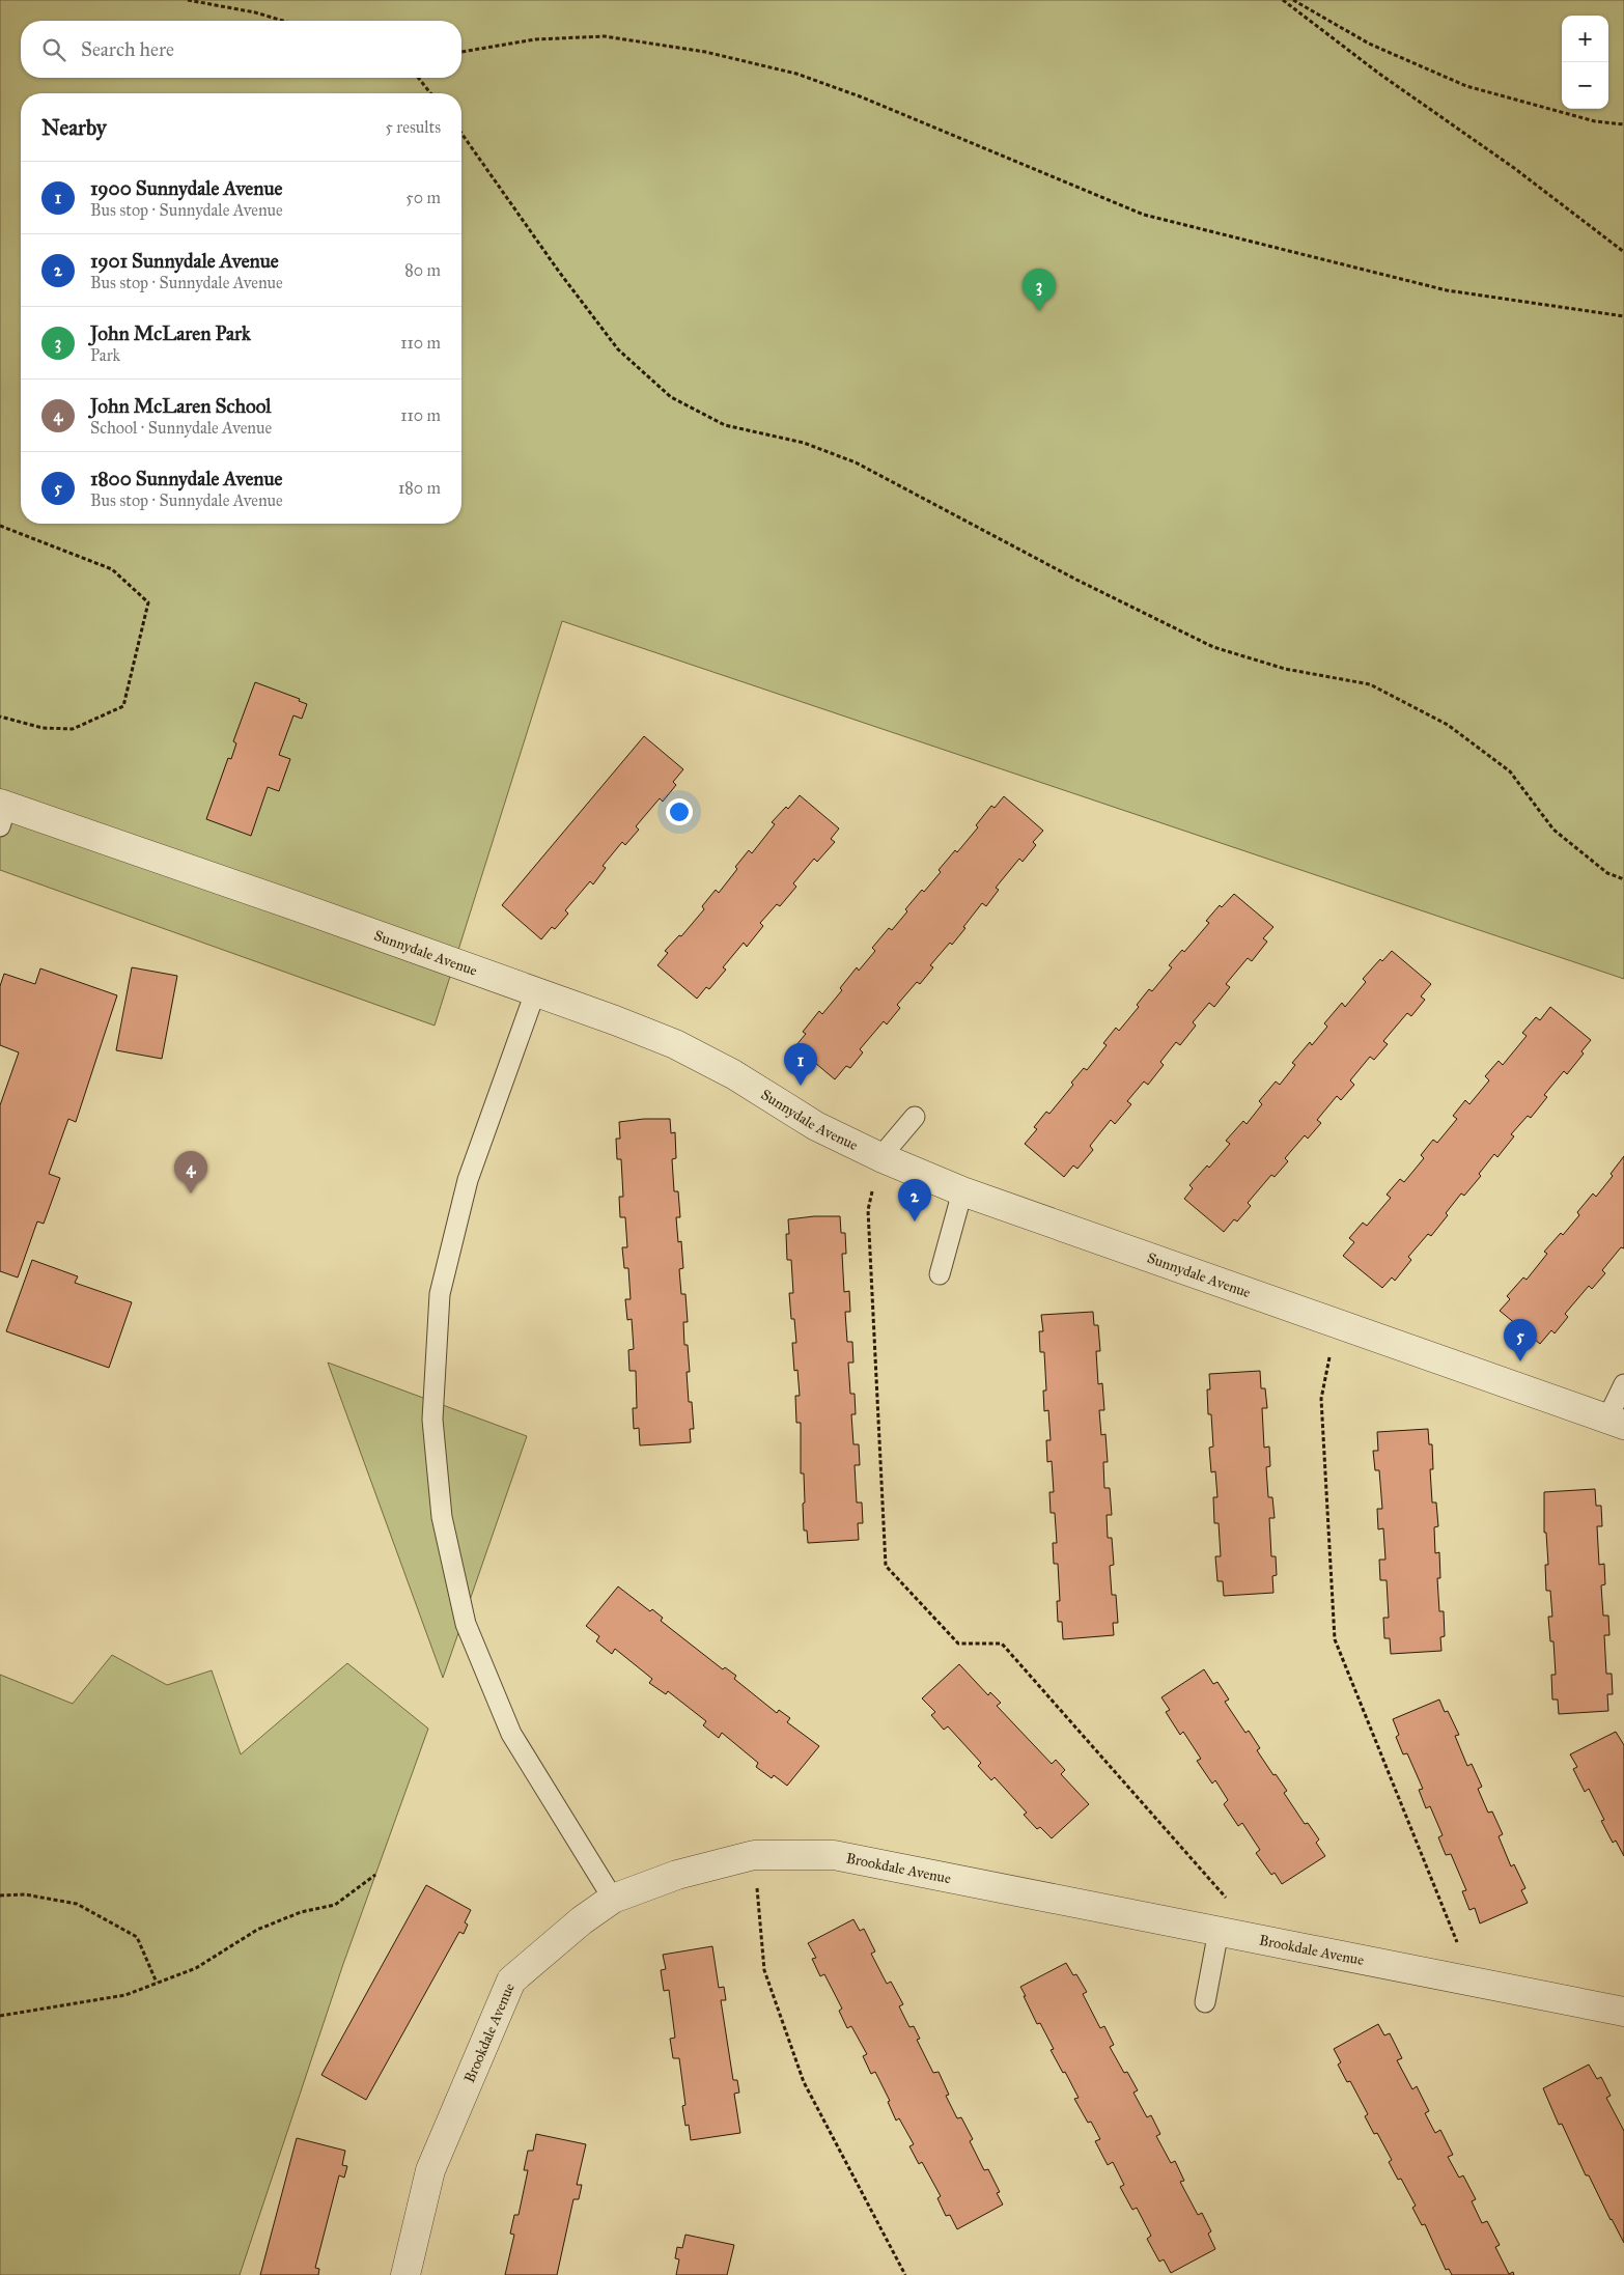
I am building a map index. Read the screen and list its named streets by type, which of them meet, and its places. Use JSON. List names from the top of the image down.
{
  "streets": {
    "street": ["Sunnydale Avenue", "Brookdale Avenue"]
  },
  "page": {
    "map_buttons": ["+", "−"],
    "search": "Search here",
    "heading": ["Nearby", "5 results"],
    "list": [
      {
        "mark": "1",
        "name": "1900 Sunnydale Avenue",
        "note": "Bus stop · Sunnydale Avenue",
        "value": "50 m"
      },
      {
        "mark": "2",
        "name": "1901 Sunnydale Avenue",
        "note": "Bus stop · Sunnydale Avenue",
        "value": "80 m"
      },
      {
        "mark": "3",
        "name": "John McLaren Park",
        "note": "Park",
        "value": "110 m"
      },
      {
        "mark": "4",
        "name": "John McLaren School",
        "note": "School · Sunnydale Avenue",
        "value": "110 m"
      },
      {
        "mark": "5",
        "name": "1800 Sunnydale Avenue",
        "note": "Bus stop · Sunnydale Avenue",
        "value": "180 m"
      }
    ],
    "pins": [
      "3",
      "1",
      "4",
      "2",
      "5"
    ]
  }
}
